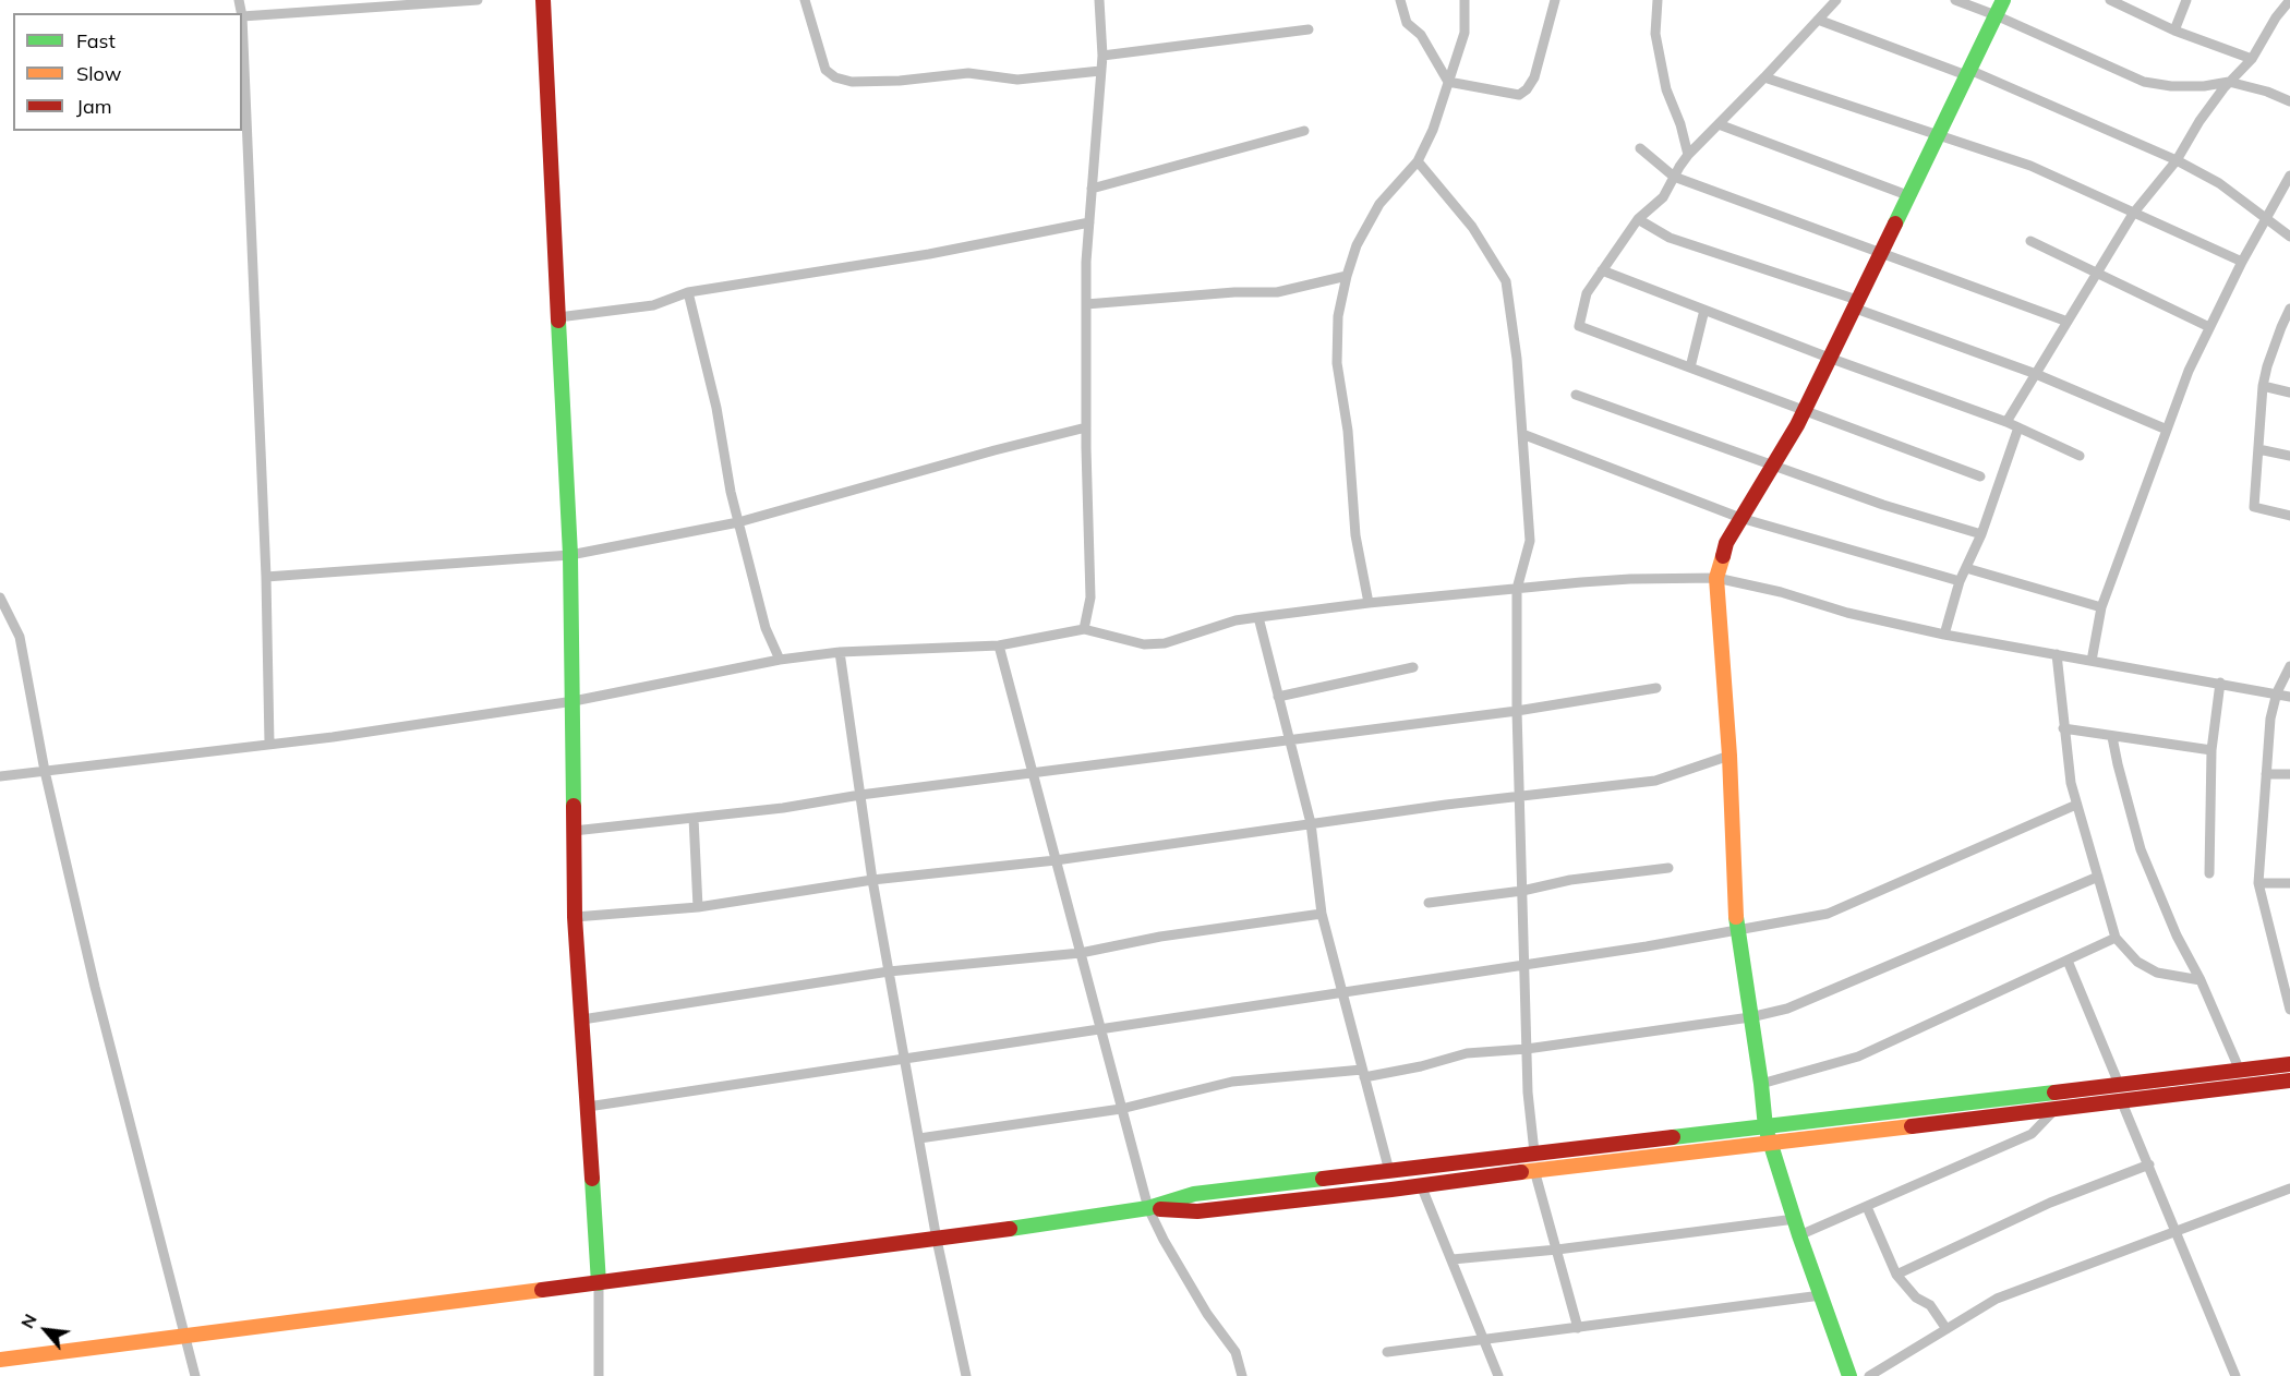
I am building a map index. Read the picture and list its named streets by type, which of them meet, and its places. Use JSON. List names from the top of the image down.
{
  "legend": ["Fast", "Slow", "Jam"],
  "north": "top left"
}
